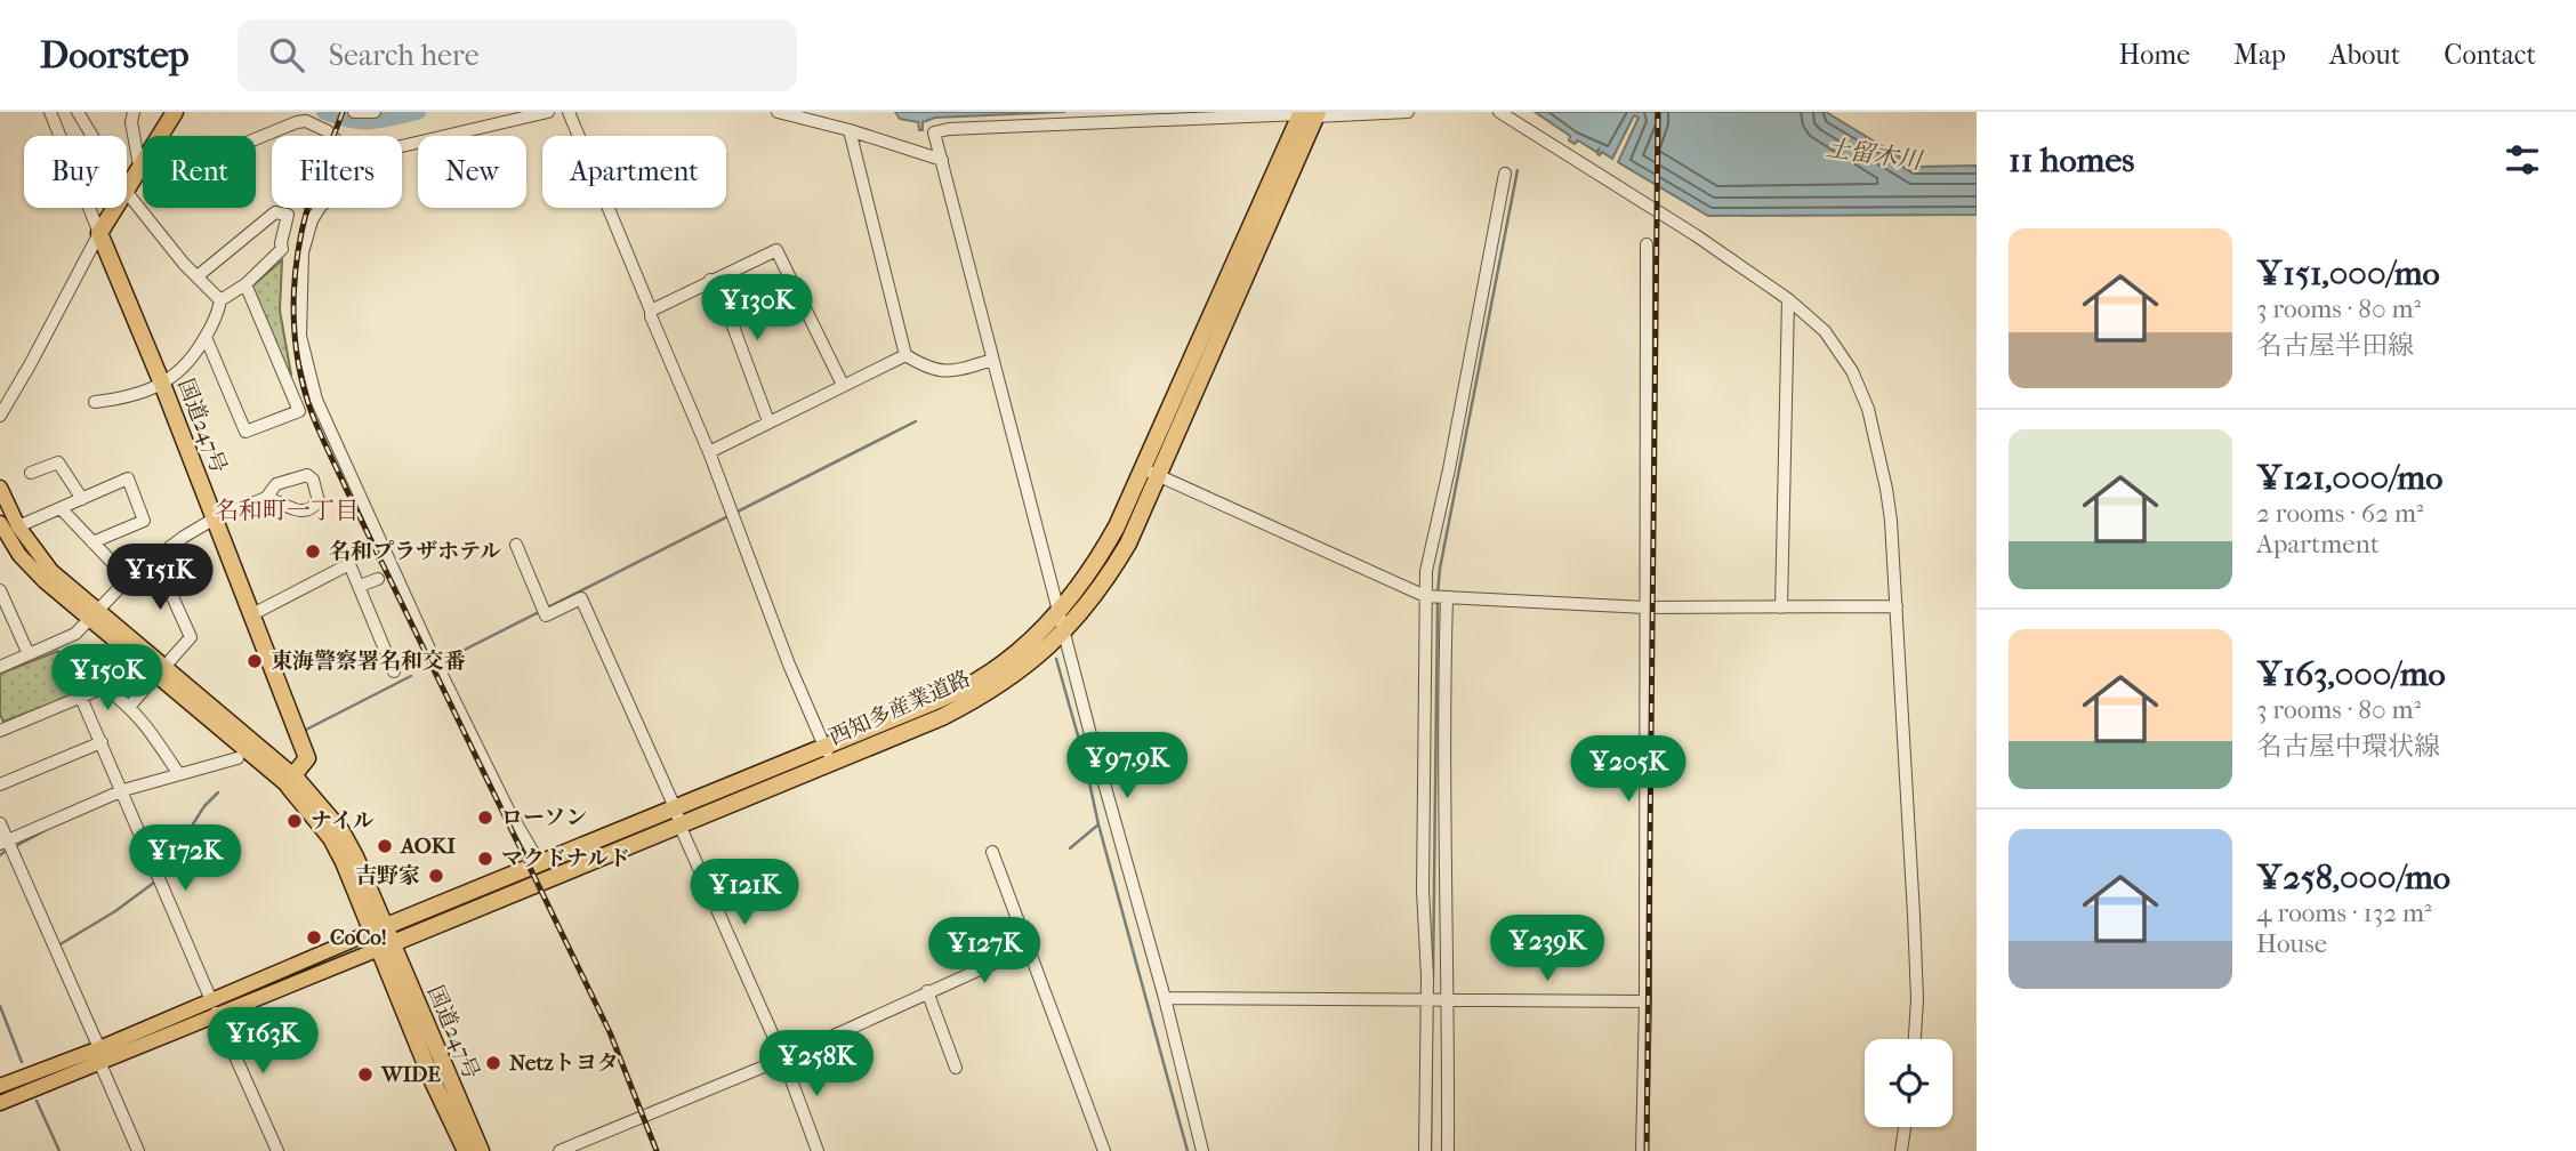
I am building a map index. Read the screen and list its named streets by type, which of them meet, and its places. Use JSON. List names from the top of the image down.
{
  "streets": {
    "highway": ["国道247号", "西知多産業道路"]
  },
  "crossings": [
    ["国道247号", "西知多産業道路"]
  ],
  "districts": ["名和町一丁目"],
  "water": ["土留木川"],
  "places": [
    "名和プラザホテル",
    "東海警察署名和交番",
    "ローソン",
    "ナイル",
    "AOKI",
    "マクドナルド",
    "吉野家",
    "CoCo!",
    "Netzトヨタ",
    "WIDE"
  ],
  "page": {
    "header": "Doorstep",
    "search": "Search here",
    "nav": [
      "Home",
      "Map",
      "About",
      "Contact"
    ],
    "heading": "11 homes",
    "chip": [
      "Buy",
      "Rent",
      "Filters",
      "New",
      "Apartment"
    ],
    "list": [
      {
        "name": "¥151,000/mo",
        "note": "3 rooms · 80 m² · 名古屋半田線"
      },
      {
        "name": "¥121,000/mo",
        "note": "2 rooms · 62 m² · Apartment"
      },
      {
        "name": "¥163,000/mo",
        "note": "3 rooms · 80 m² · 名古屋中環状線"
      },
      {
        "name": "¥258,000/mo",
        "note": "4 rooms · 132 m² · House"
      }
    ],
    "price": [
      "¥130K",
      "¥151K",
      "¥150K",
      "¥97.9K",
      "¥205K",
      "¥172K",
      "¥121K",
      "¥239K",
      "¥127K",
      "¥163K",
      "¥258K"
    ]
  }
}
